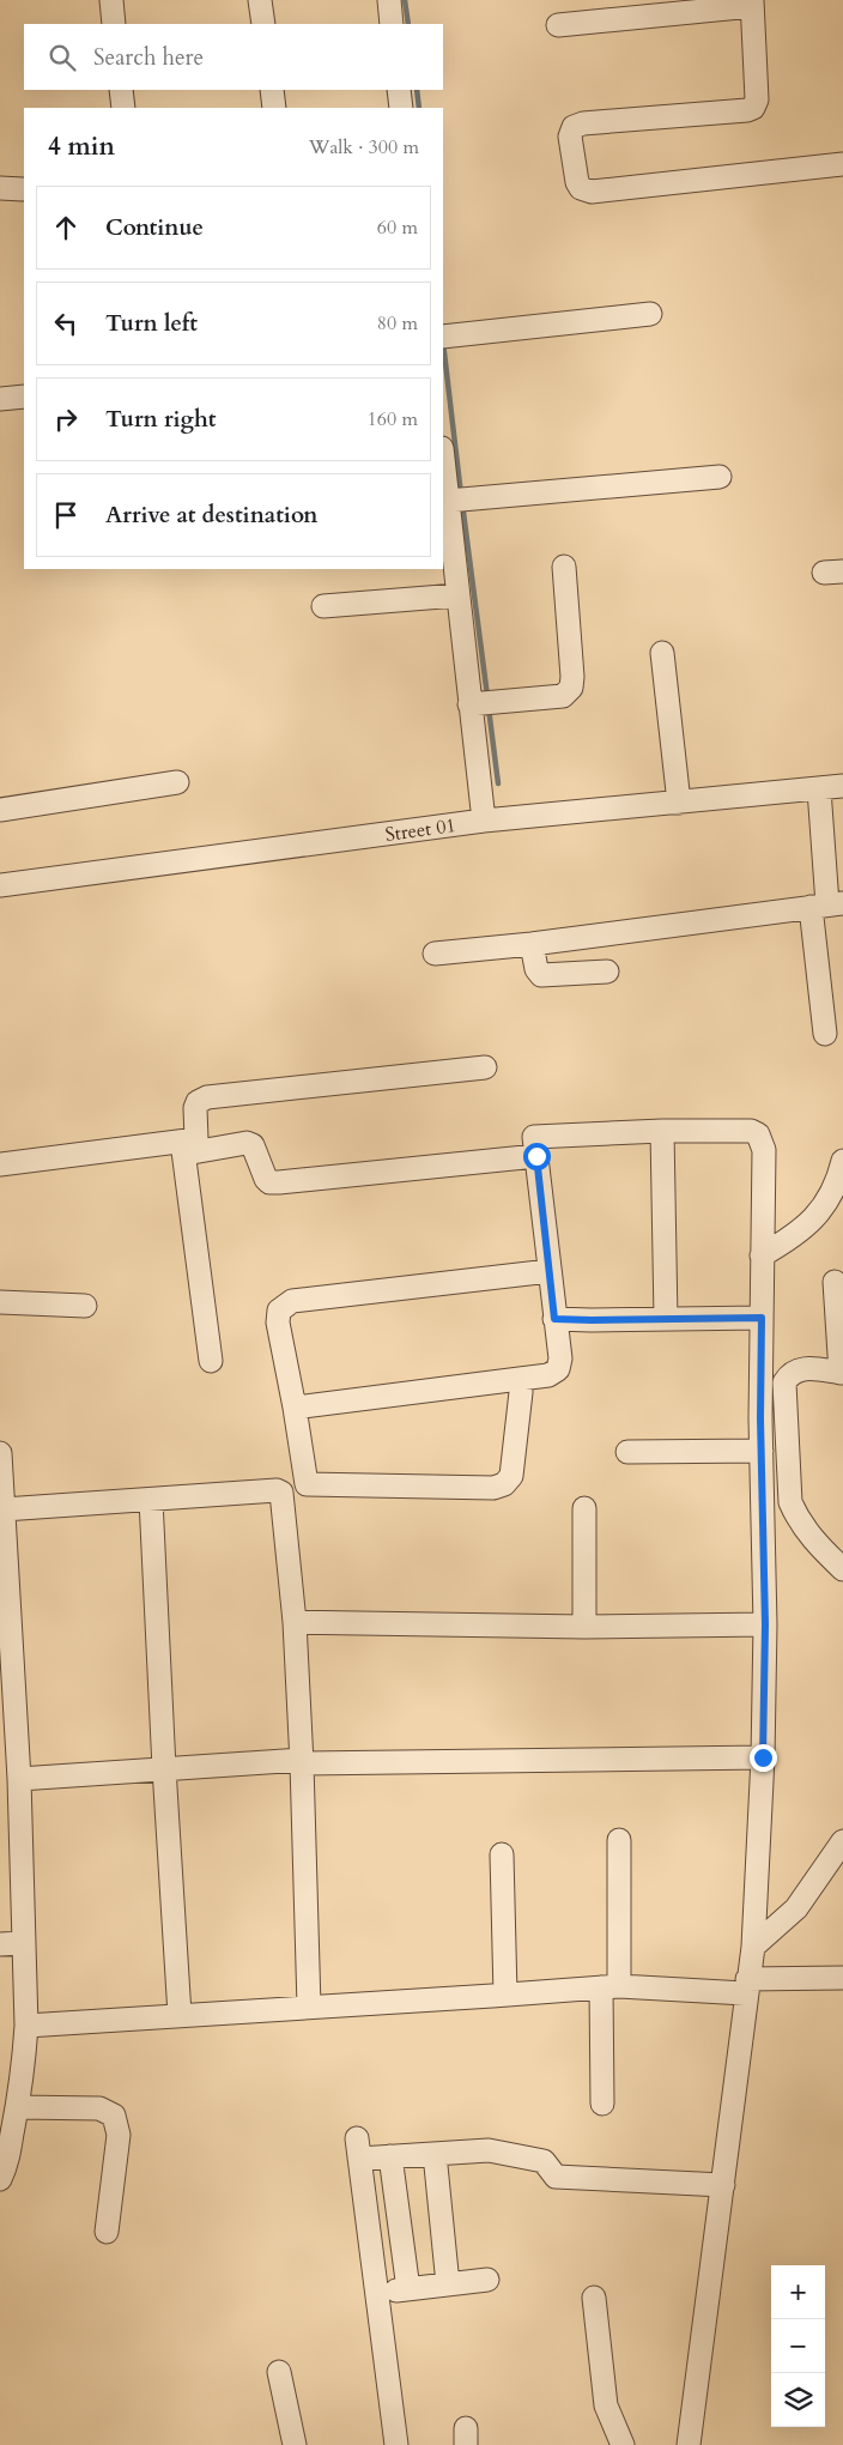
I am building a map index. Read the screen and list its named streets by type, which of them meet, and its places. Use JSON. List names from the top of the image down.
{
  "streets": {
    "street": ["Street 01"]
  },
  "page": {
    "search": "Search here",
    "heading": ["4 min", "Walk · 300 m"],
    "list": [
      ["Continue", "60 m"],
      ["Turn left", "80 m"],
      ["Turn right", "160 m"],
      "Arrive at destination"
    ],
    "map_buttons": ["+", "−"]
  }
}
